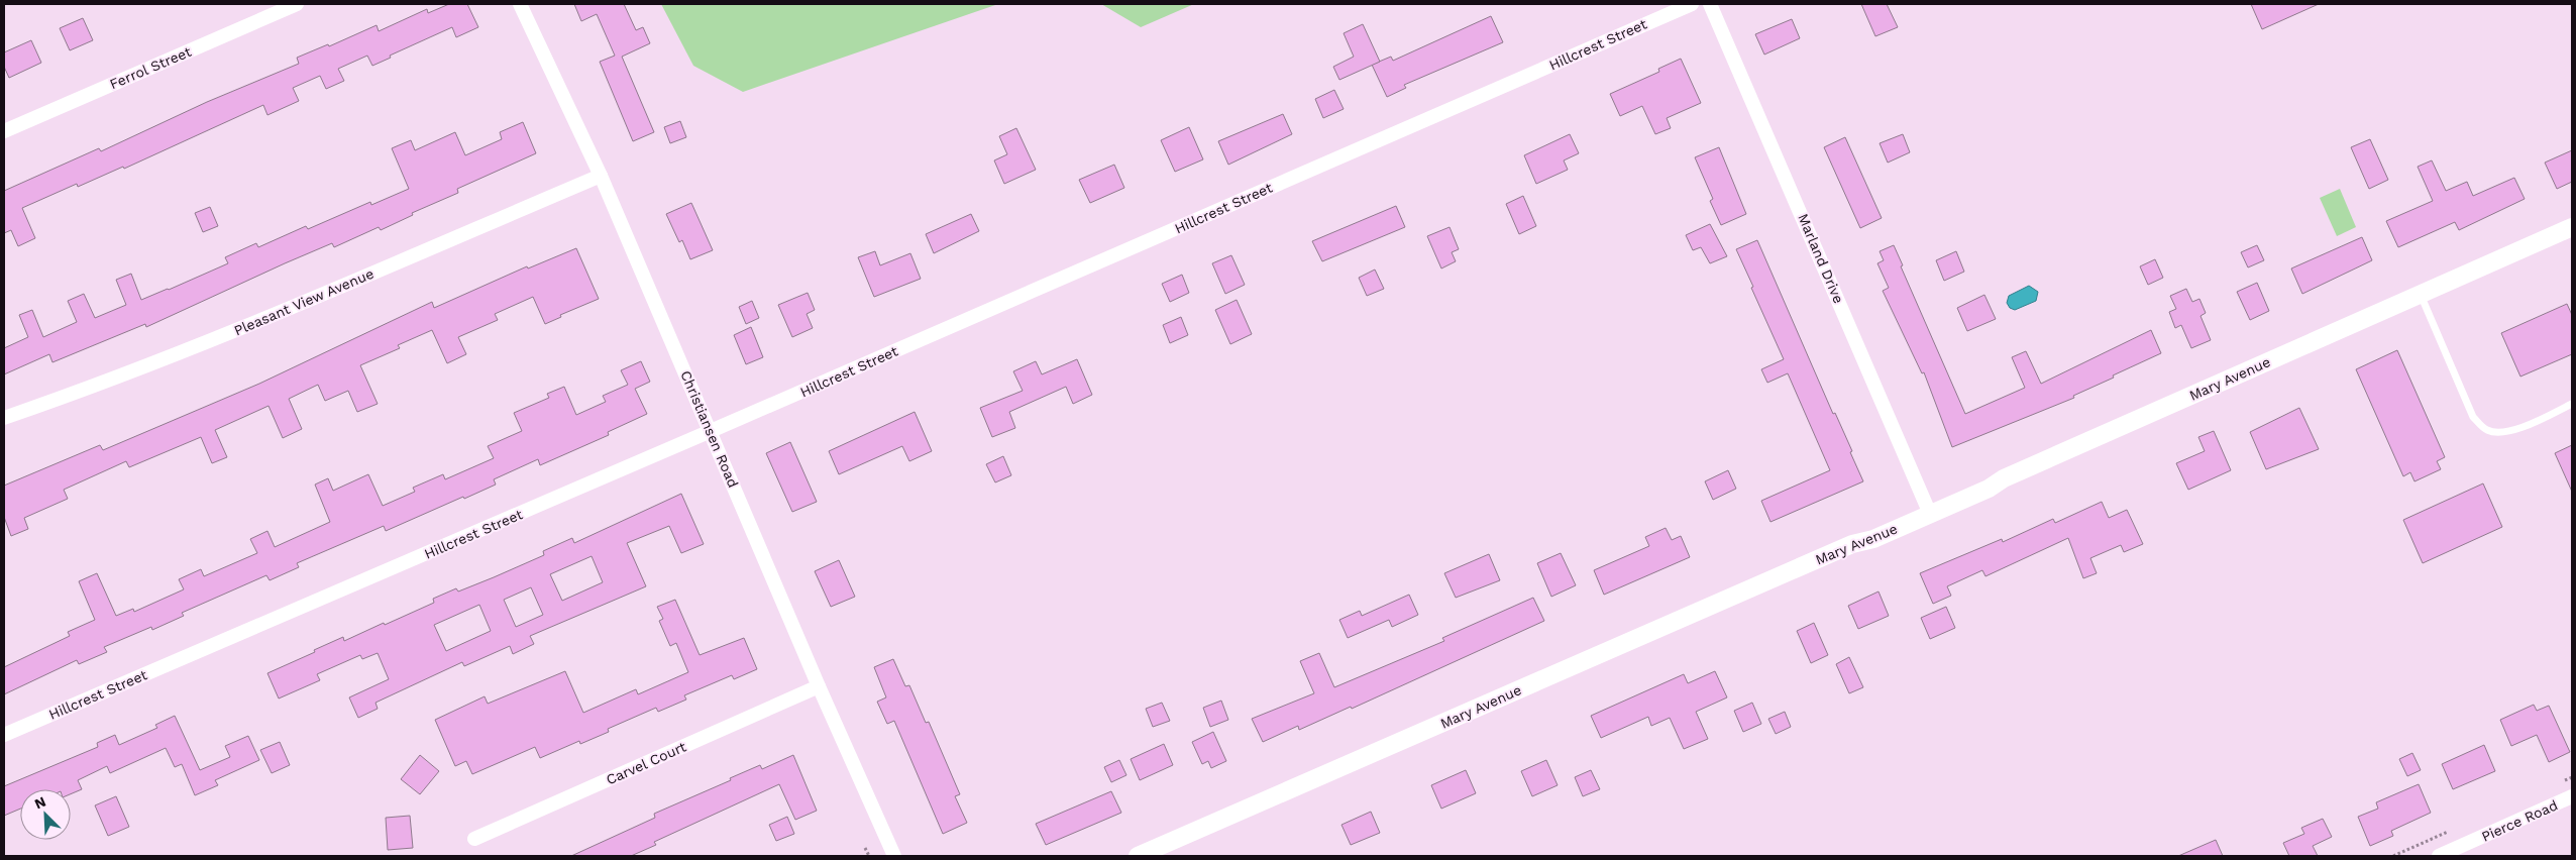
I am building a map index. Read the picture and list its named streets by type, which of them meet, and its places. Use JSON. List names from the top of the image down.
{
  "streets": {
    "street": [
      "Hillcrest Street",
      "Ferrol Street",
      "Marland Drive",
      "Pleasant View Avenue",
      "Mary Avenue",
      "Christiansen Road",
      "Carvel Court",
      "Pierce Road"
    ]
  },
  "crossings": [
    ["Hillcrest Street", "Christiansen Road"],
    ["Marland Drive", "Mary Avenue"],
    ["Pleasant View Avenue", "Christiansen Road"],
    ["Christiansen Road", "Carvel Court"]
  ],
  "north": "top left"
}
